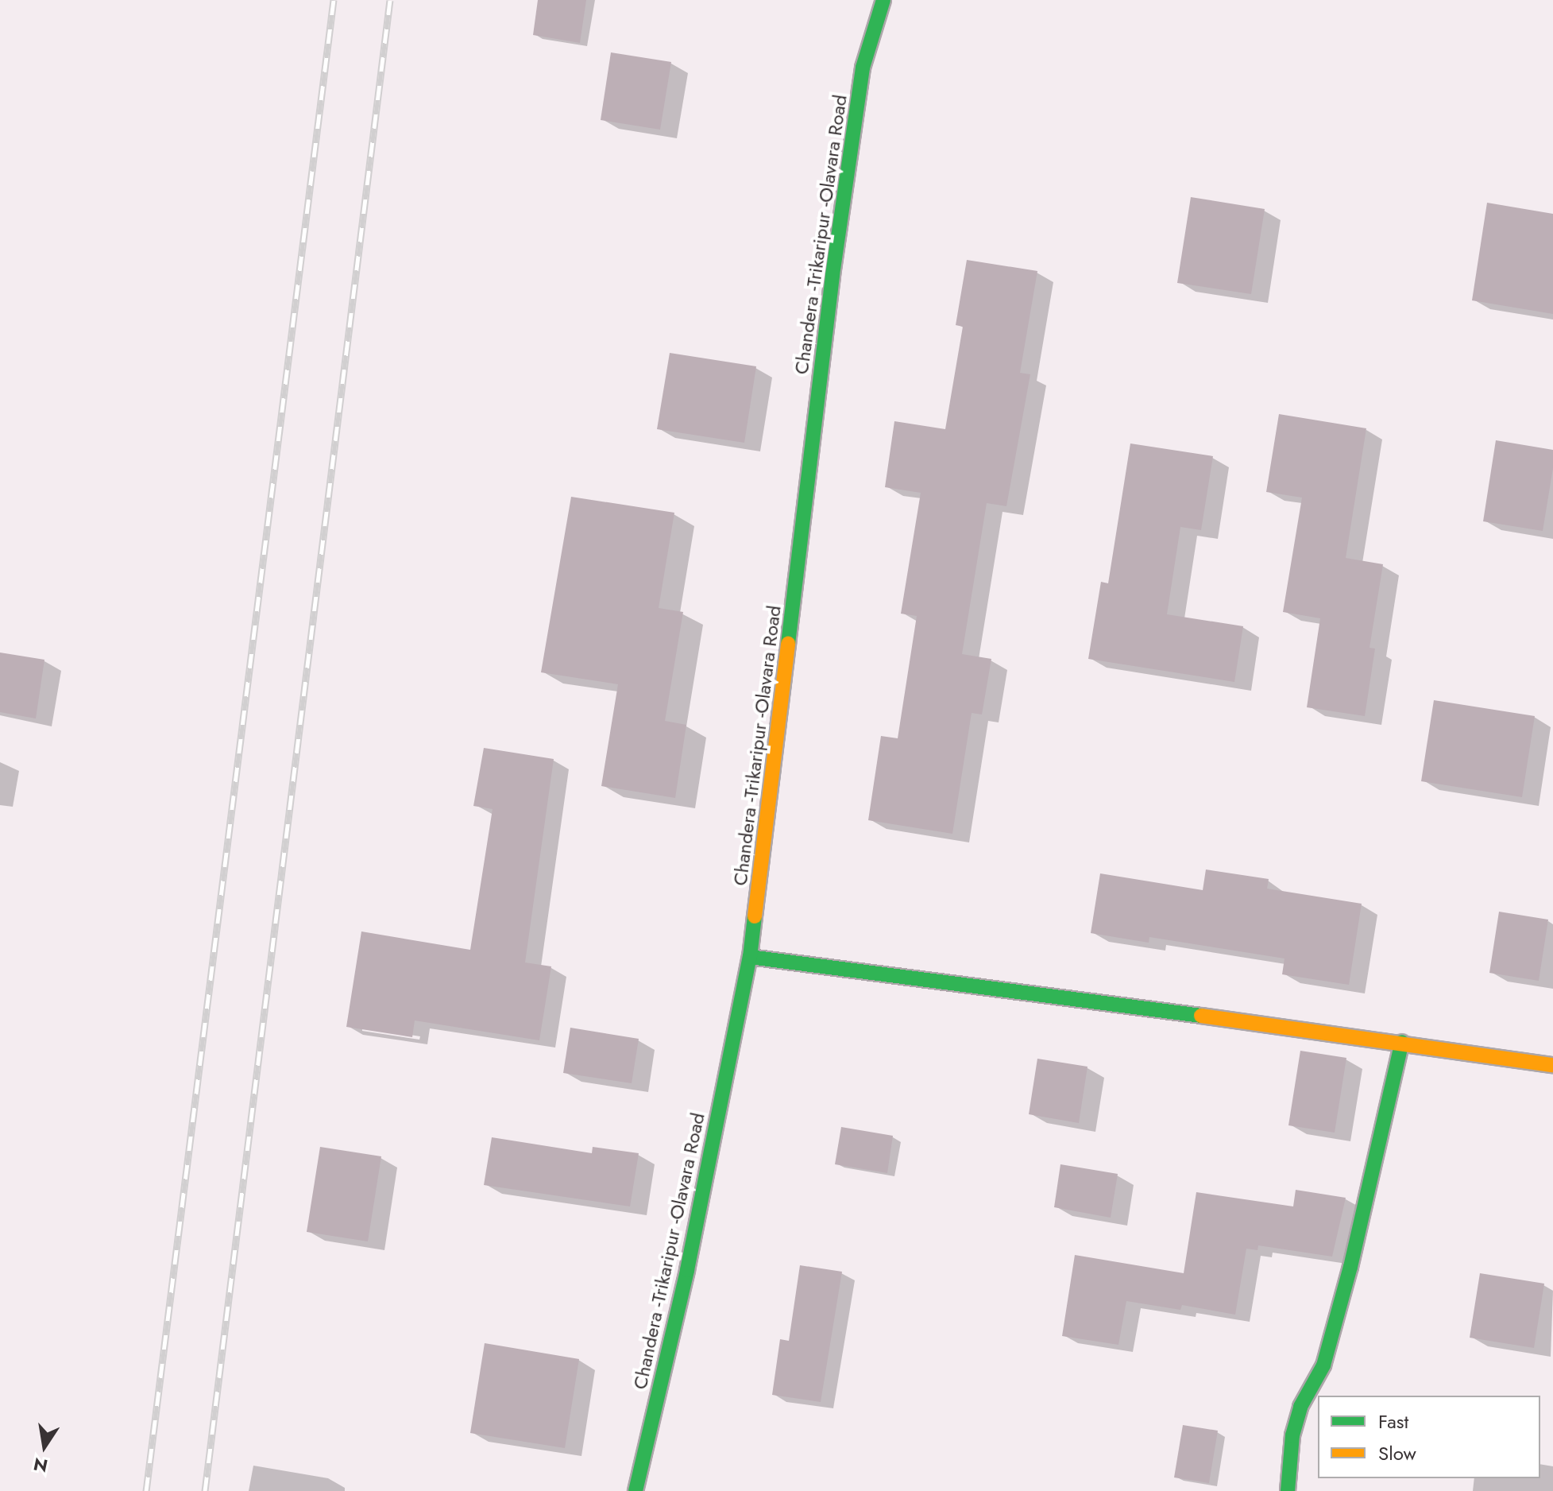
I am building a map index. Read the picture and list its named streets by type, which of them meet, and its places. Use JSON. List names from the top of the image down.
{
  "streets": {
    "main road": ["Chandera -Trikaripur -Olavara Road"]
  },
  "legend": ["Fast", "Slow"],
  "north": "bottom"
}
